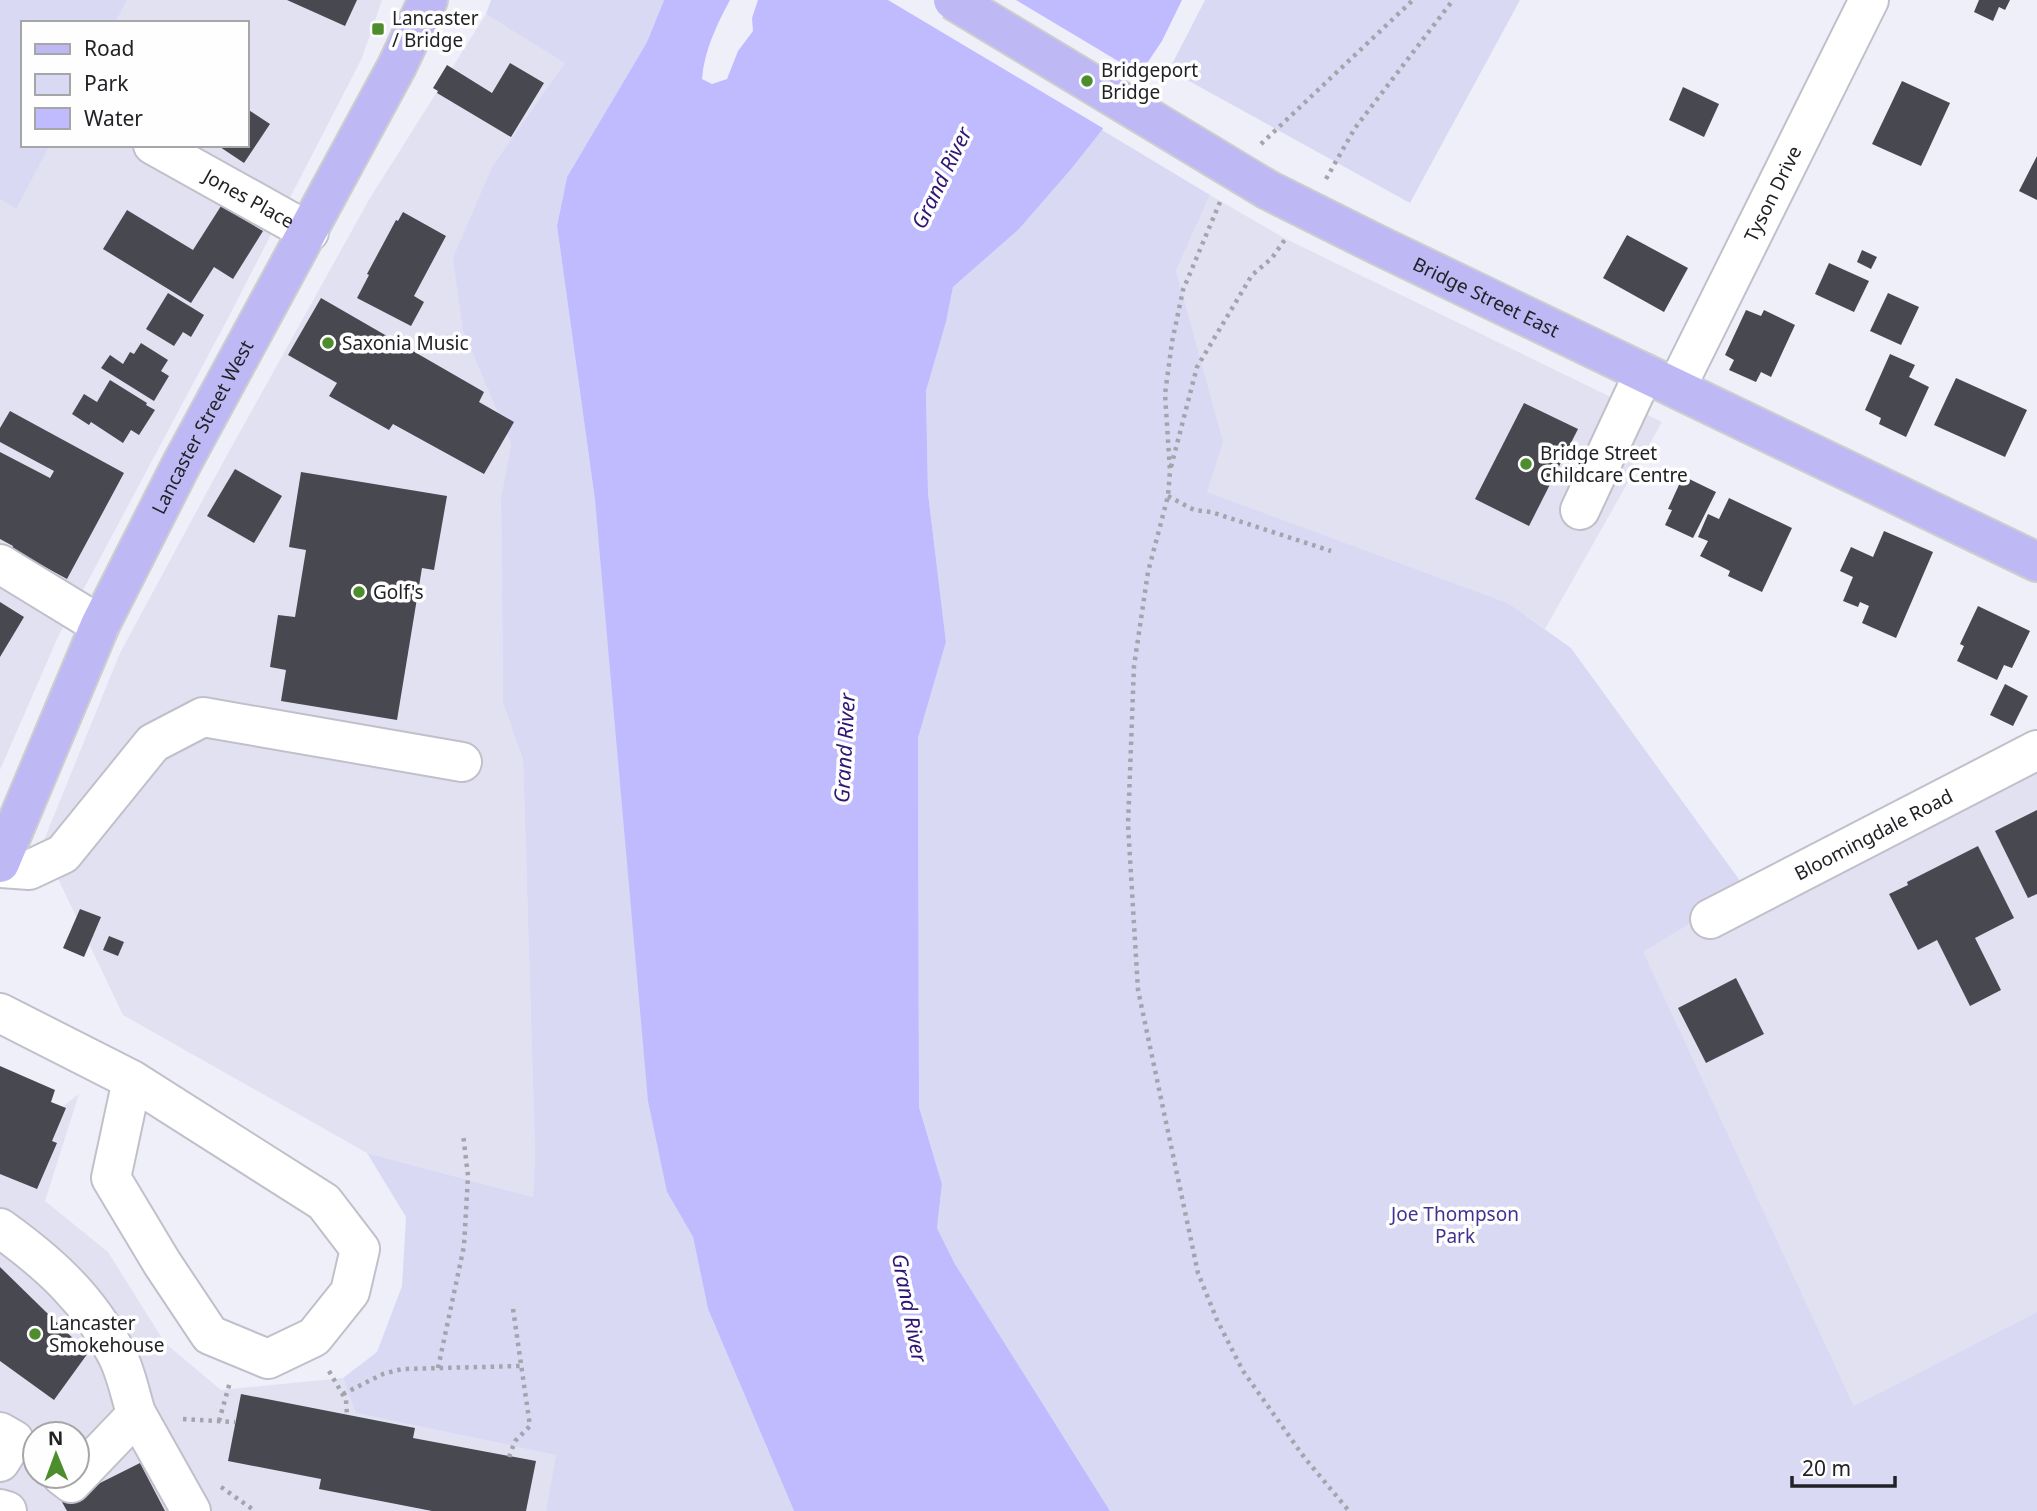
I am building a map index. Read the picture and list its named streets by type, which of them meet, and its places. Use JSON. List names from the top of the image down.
{
  "streets": {
    "main road": ["Bridge Street East", "Lancaster Street West"],
    "street": ["Tyson Drive", "Jones Place", "Bloomingdale Road"]
  },
  "crossings": [
    ["Tyson Drive", "Bridge Street East"],
    ["Jones Place", "Lancaster Street West"]
  ],
  "water": ["Grand River"],
  "parks": ["Joe Thompson Park"],
  "places": {
    "transit": ["Lancaster / Bridge"],
    "other": [
      "Bridgeport Bridge",
      "Saxonia Music",
      "Bridge Street Childcare Centre",
      "Golf's",
      "Lancaster Smokehouse"
    ]
  },
  "legend": ["Road", "Park", "Water"],
  "scale_bar": "20 m",
  "north": "top"
}
